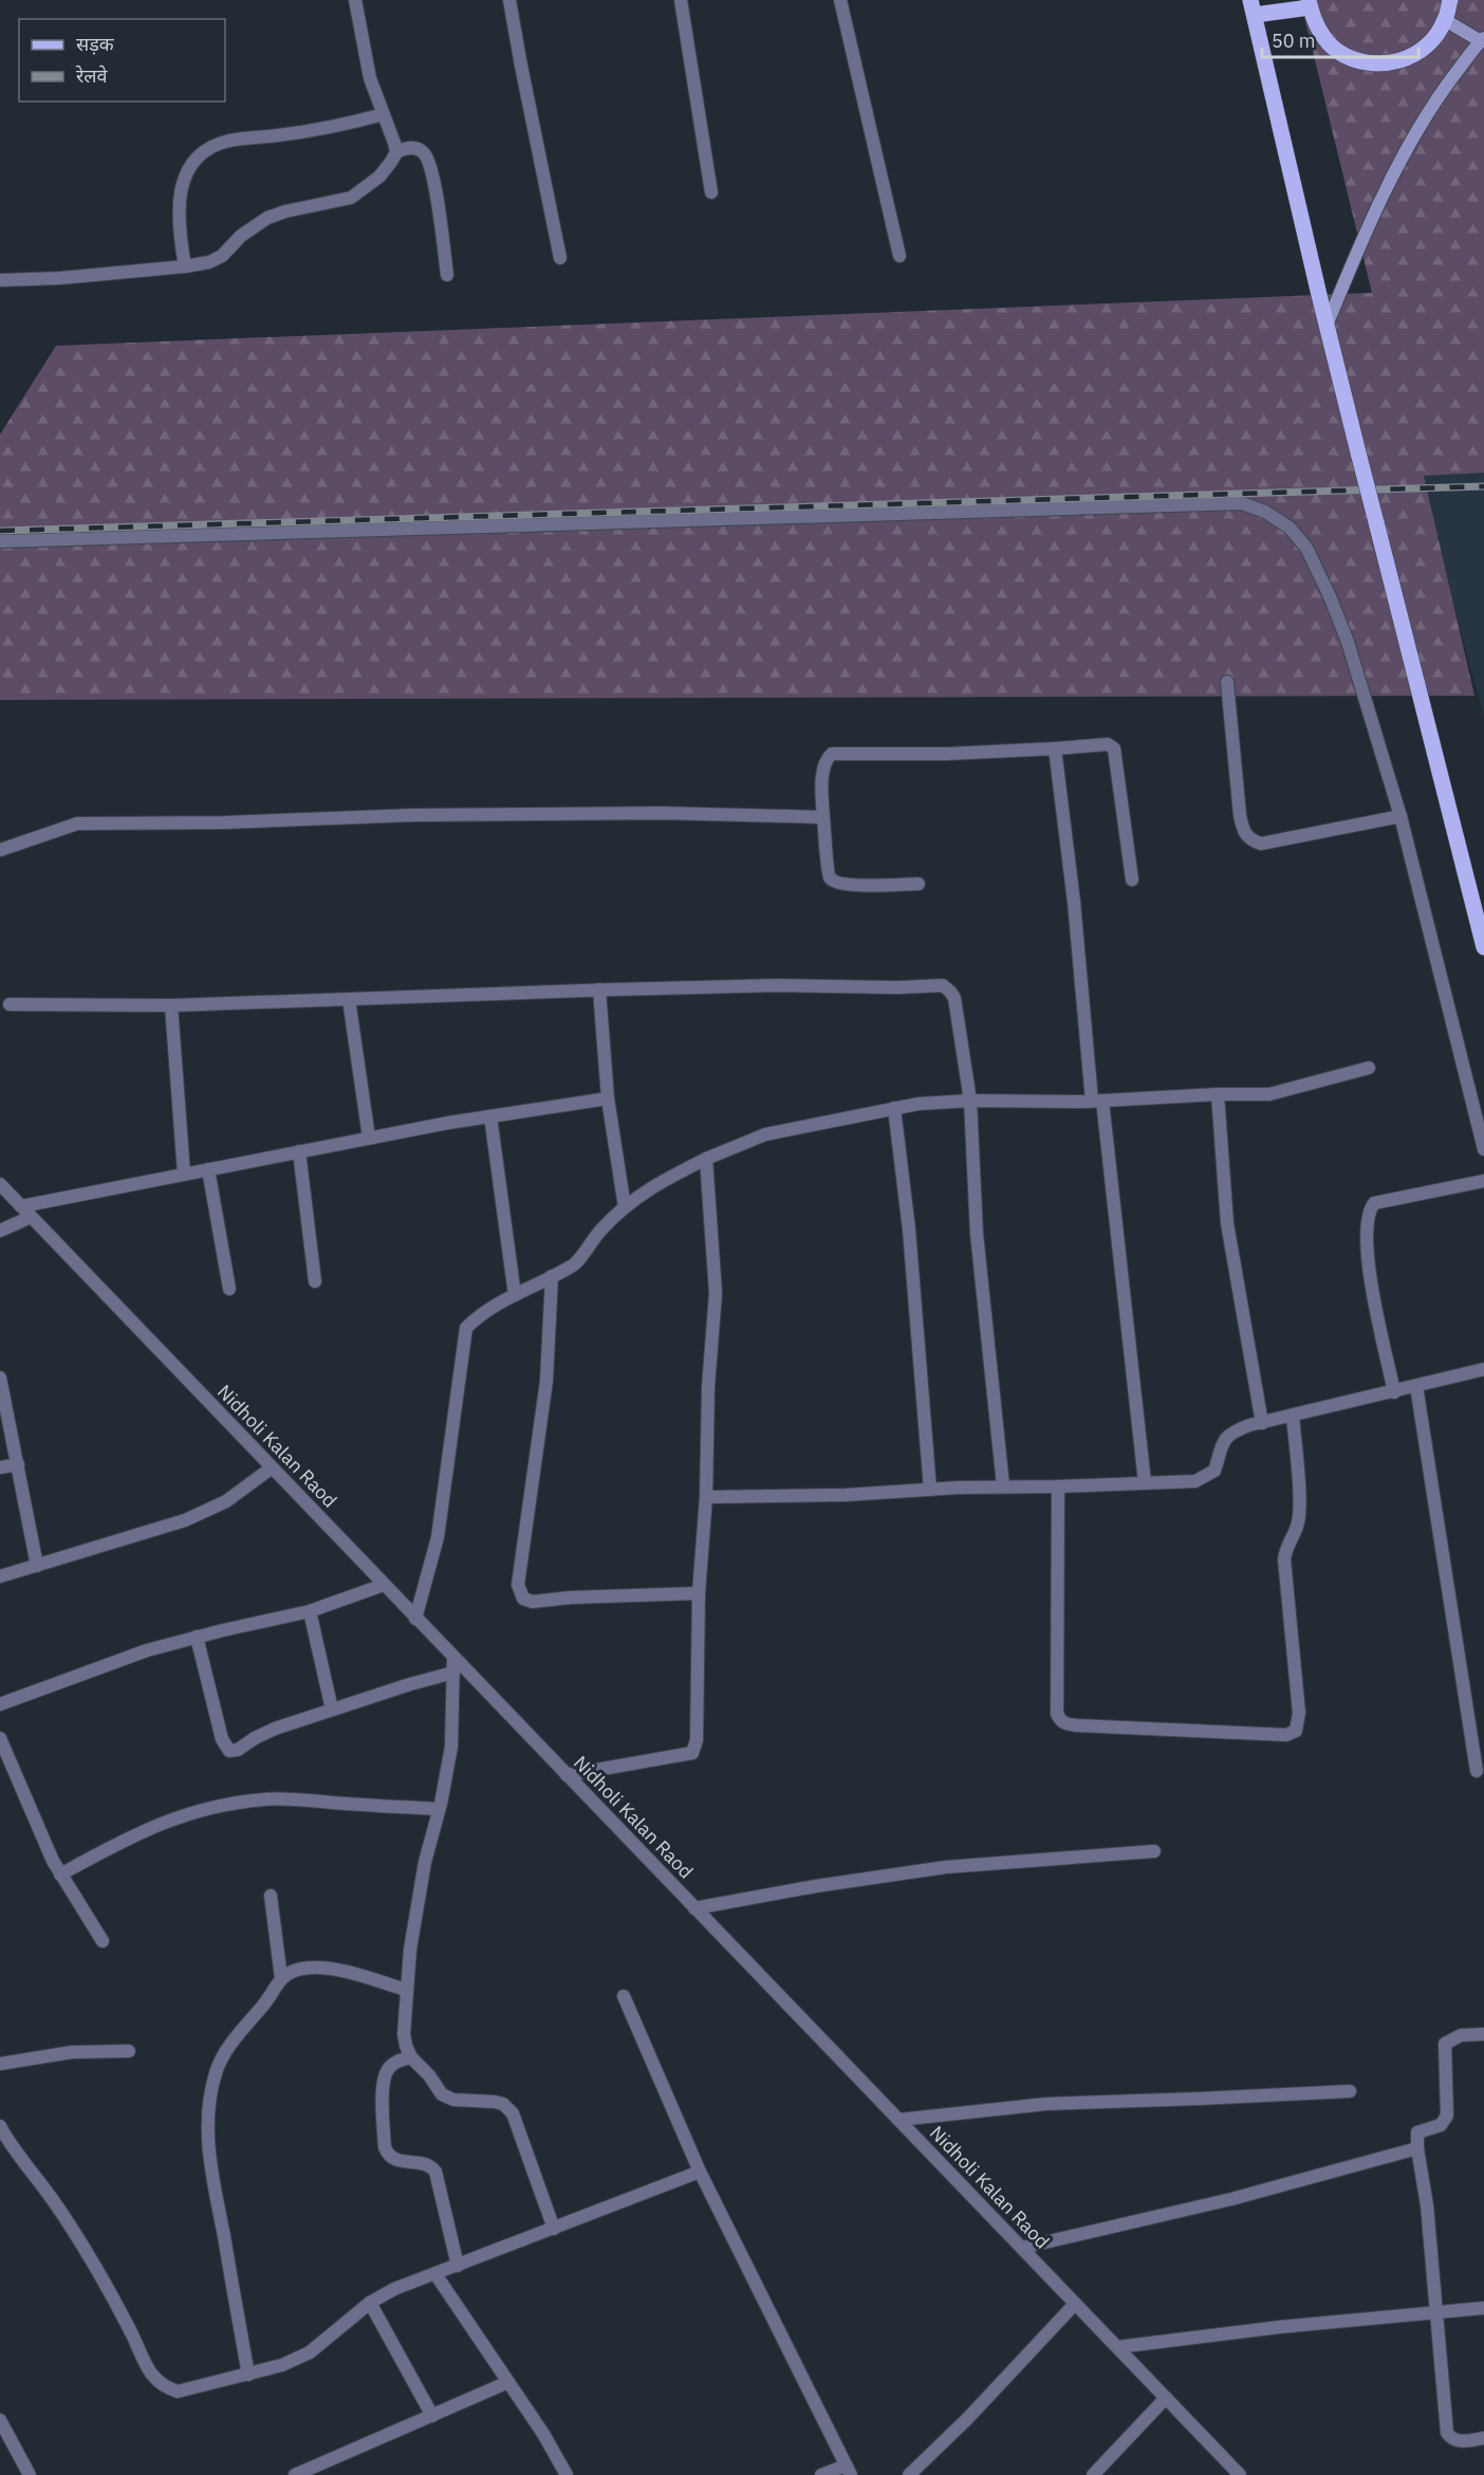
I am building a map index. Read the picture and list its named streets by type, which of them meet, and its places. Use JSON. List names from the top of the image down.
{
  "streets": {
    "street": ["Nidholi Kalan Raod"]
  },
  "legend": ["सड़क", "रेलवे"],
  "scale_bar": "50 m"
}
